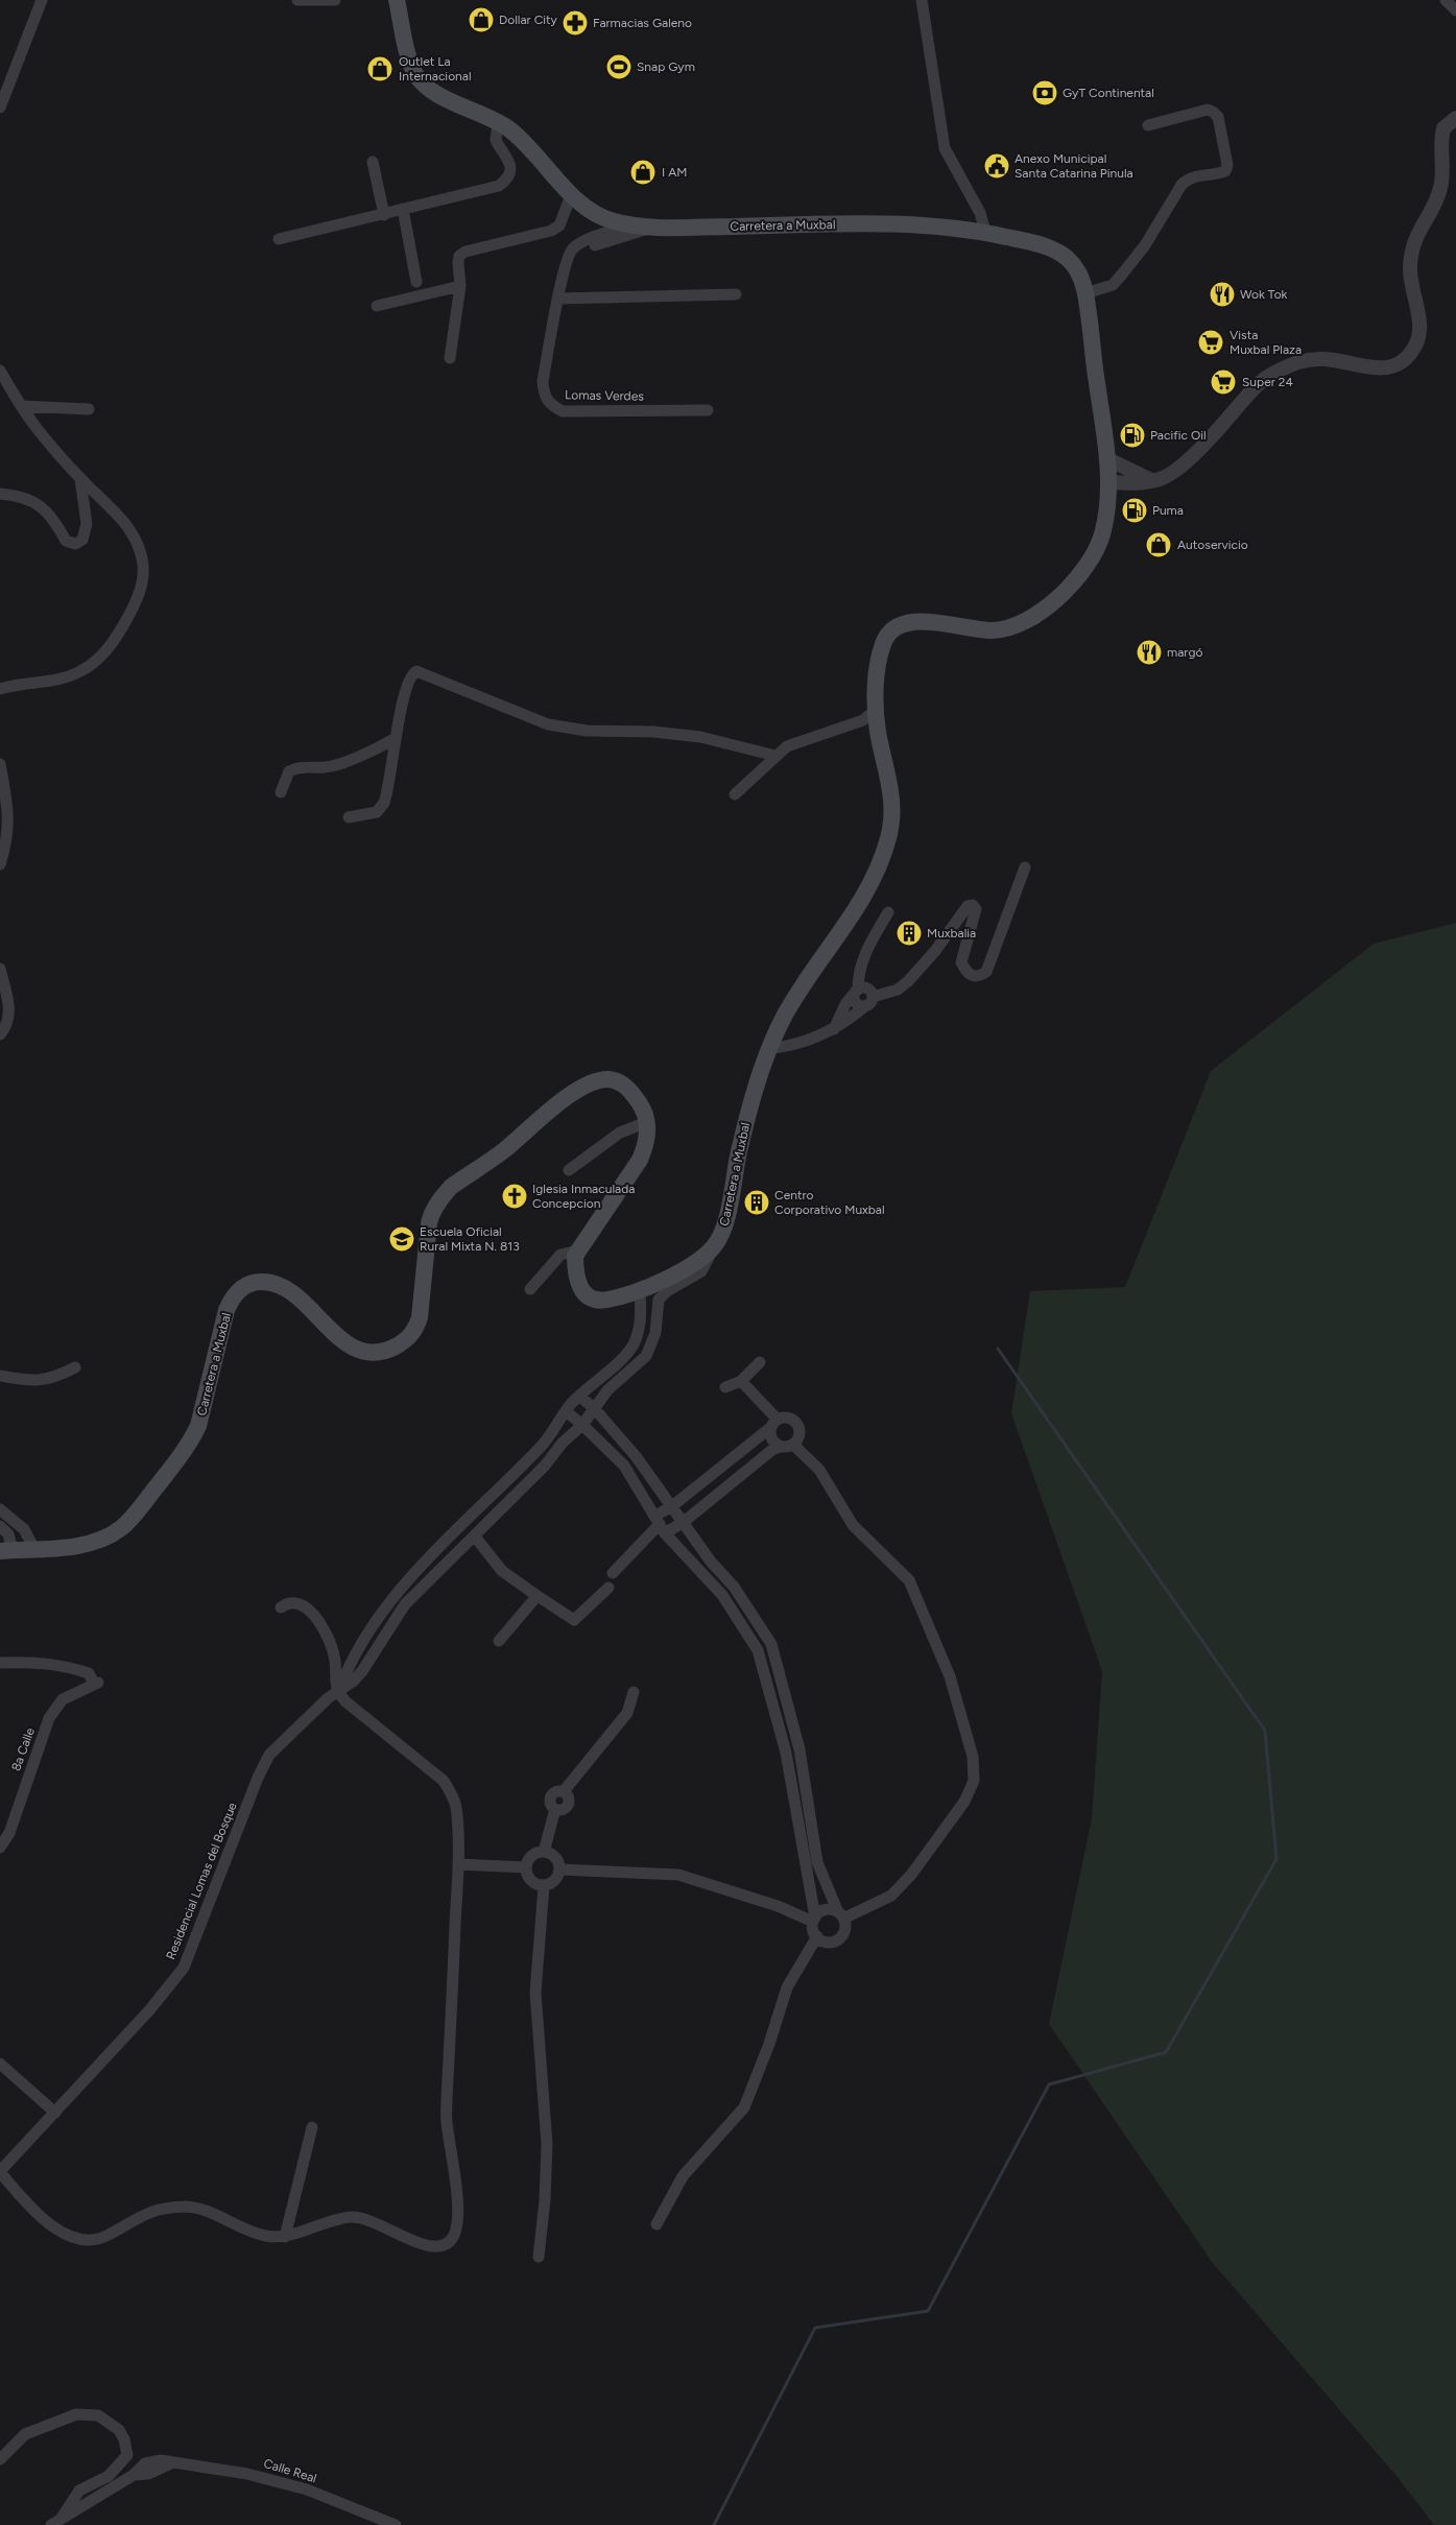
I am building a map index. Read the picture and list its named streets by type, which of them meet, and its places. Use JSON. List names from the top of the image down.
{
  "streets": {
    "main road": ["Carretera a Muxbal"],
    "street": [
      "Lomas Verdes",
      "8a Calle",
      "Residencial Lomas del Bosque",
      "Calle Real"
    ]
  },
  "crossings": [
    ["Carretera a Muxbal", "Lomas Verdes"],
    ["Carretera a Muxbal", "Residencial Lomas del Bosque"]
  ],
  "places": {
    "shop": [
      "Dollar City",
      "Outlet La Internacional",
      "I AM",
      "Autoservicio"
    ],
    "pharmacy": ["Farmacias Galeno"],
    "sports": ["Snap Gym"],
    "bank": ["GyT Continental"],
    "public building": ["Anexo Municipal Santa Catarina Pinula"],
    "restaurant": ["Wok Tok", "margó"],
    "supermarket": ["Vista Muxbal Plaza", "Super 24"],
    "fuel station": ["Pacific Oil", "Puma"],
    "building": ["Muxbalia", "Centro Corporativo Muxbal"],
    "church": ["Iglesia Inmaculada Concepcion"],
    "school or university": ["Escuela Oficial Rural Mixta N. 813"]
  }
}
